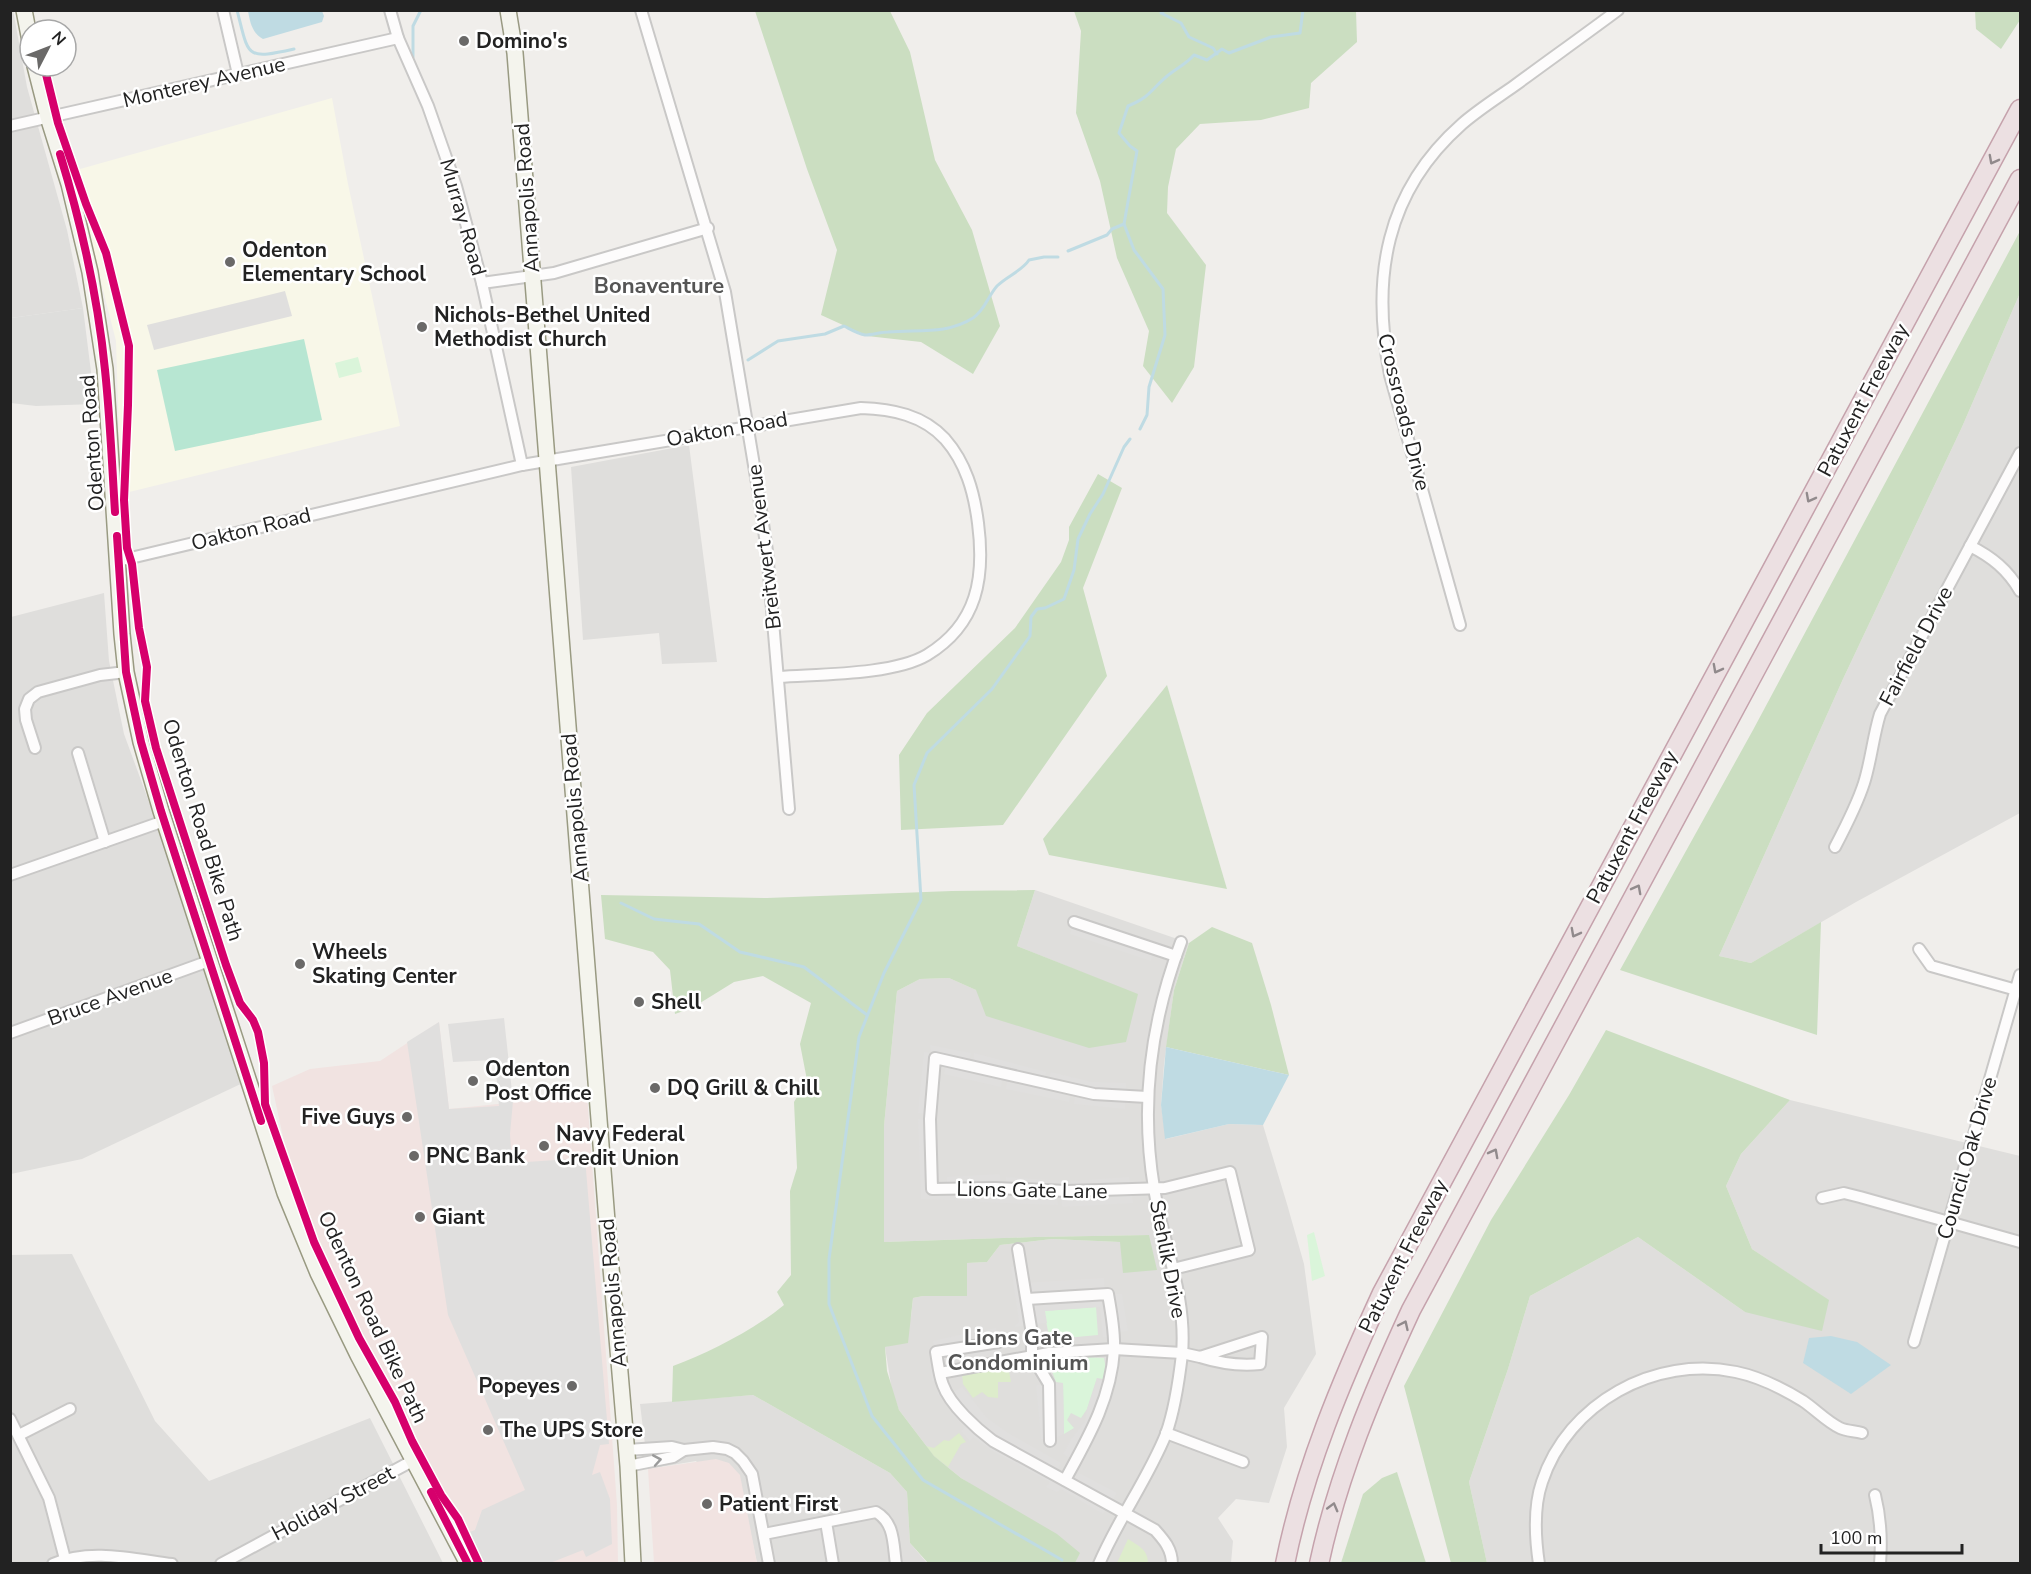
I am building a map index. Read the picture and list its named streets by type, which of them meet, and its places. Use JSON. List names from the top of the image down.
{
  "streets": {
    "highway": ["Patuxent Freeway"],
    "street": [
      "Monterey Avenue",
      "Annapolis Road",
      "Murray Road",
      "Crossroads Drive",
      "Oakton Road",
      "Odenton Road",
      "Breitwert Avenue",
      "Fairfield Drive",
      "Bruce Avenue",
      "Council Oak Drive",
      "Lions Gate Lane",
      "Stehlik Drive",
      "Holiday Street"
    ],
    "cycle path": ["Odenton Road Bike Path"]
  },
  "crossings": [
    ["Monterey Avenue", "Murray Road"],
    ["Monterey Avenue", "Odenton Road"],
    ["Annapolis Road", "Oakton Road"],
    ["Murray Road", "Oakton Road"],
    ["Oakton Road", "Odenton Road"],
    ["Oakton Road", "Breitwert Avenue"],
    ["Odenton Road", "Bruce Avenue"],
    ["Odenton Road", "Holiday Street"],
    ["Lions Gate Lane", "Stehlik Drive"]
  ],
  "districts": ["Bonaventure", "Lions Gate Condominium"],
  "places": [
    "Domino's",
    "Odenton Elementary School",
    "Nichols-Bethel United Methodist Church",
    "Wheels Skating Center",
    "Shell",
    "Odenton Post Office",
    "DQ Grill & Chill",
    "Five Guys",
    "Navy Federal Credit Union",
    "PNC Bank",
    "Giant",
    "Popeyes",
    "The UPS Store",
    "Patient First"
  ],
  "scale_bar": "100 m",
  "north": "top right"
}
